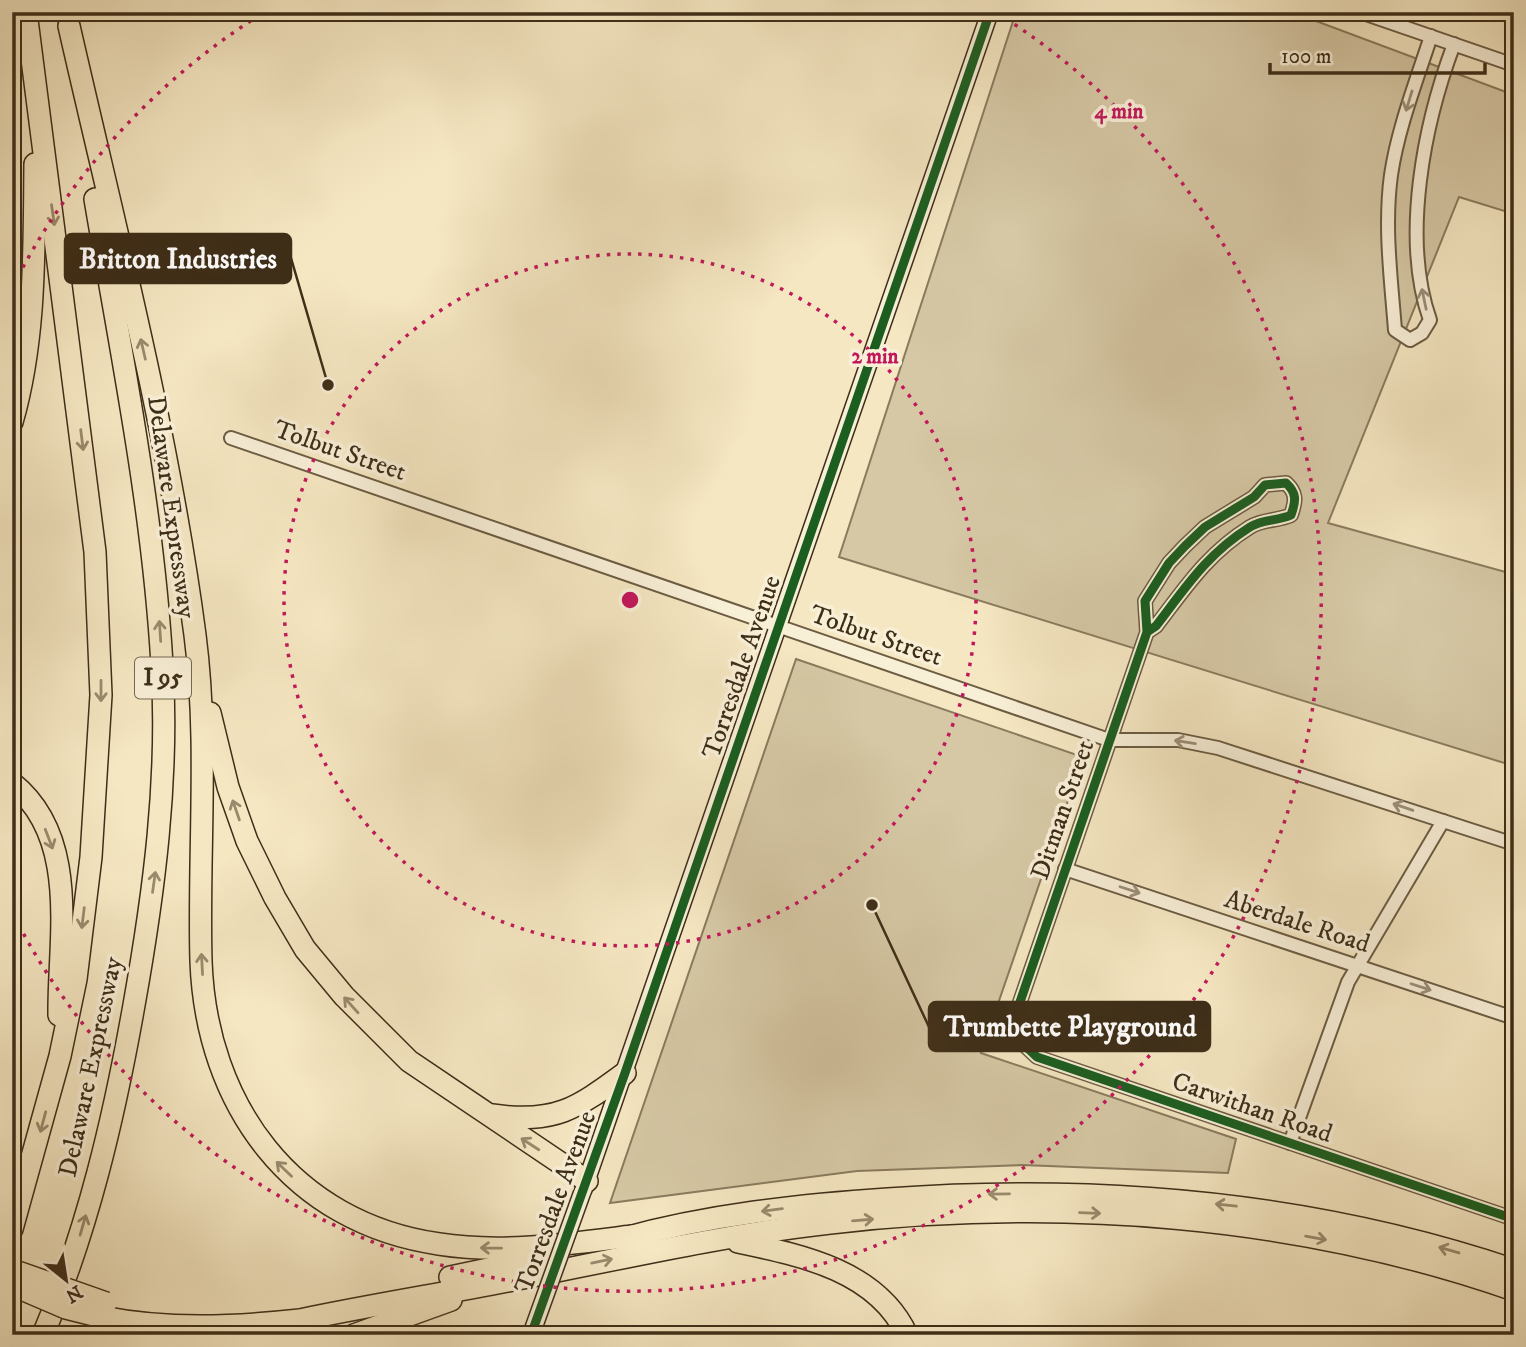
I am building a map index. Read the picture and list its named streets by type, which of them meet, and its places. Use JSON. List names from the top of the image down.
{
  "streets": {
    "highway": ["Delaware Expressway", "I 95"],
    "street": [
      "Tolbut Street",
      "Torresdale Avenue",
      "Ditman Street",
      "Aberdale Road",
      "Carwithan Road"
    ]
  },
  "crossings": [
    ["Tolbut Street", "Torresdale Avenue"],
    ["Tolbut Street", "Ditman Street"],
    ["Ditman Street", "Aberdale Road"],
    ["Ditman Street", "Carwithan Road"]
  ],
  "one_way": ["Aberdale Road"],
  "places": ["Britton Industries", "Trumbette Playground"],
  "scale_bar": "100 m",
  "north": "bottom right",
  "rings": ["4 min", "2 min"]
}
